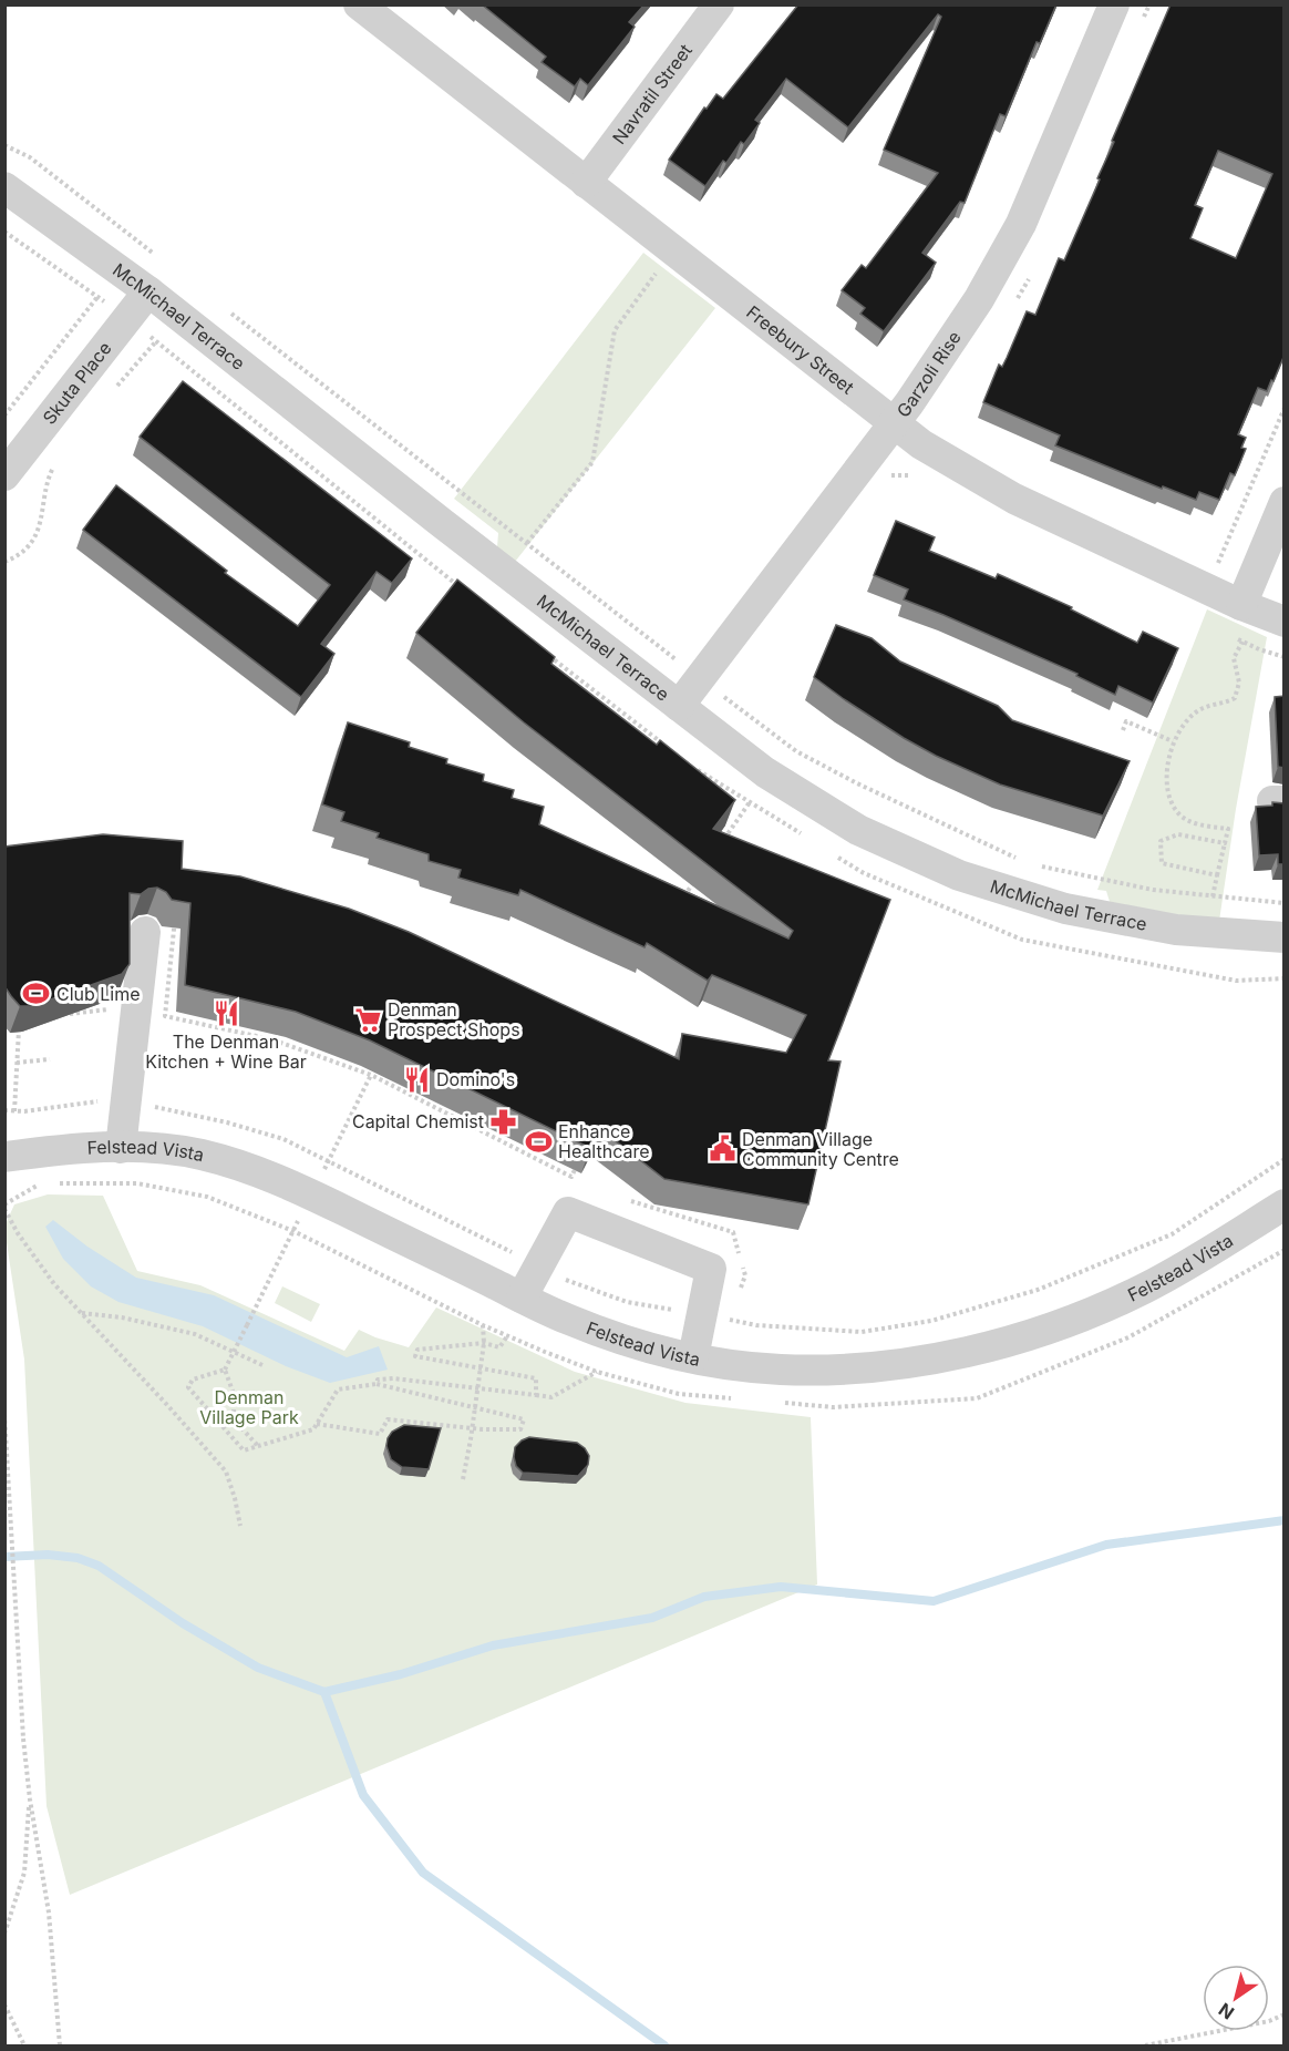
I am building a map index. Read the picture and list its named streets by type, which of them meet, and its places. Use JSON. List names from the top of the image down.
{
  "streets": {
    "street": [
      "Navratil Street",
      "McMichael Terrace",
      "Freebury Street",
      "Garzoli Rise",
      "Skuta Place",
      "Felstead Vista"
    ]
  },
  "crossings": [
    ["Navratil Street", "Freebury Street"],
    ["McMichael Terrace", "Garzoli Rise"],
    ["McMichael Terrace", "Skuta Place"],
    ["Freebury Street", "Garzoli Rise"]
  ],
  "parks": ["Denman Village Park"],
  "places": {
    "sports": ["Club Lime", "Enhance Healthcare"],
    "restaurant": ["The Denman Kitchen + Wine Bar", "Domino's"],
    "supermarket": ["Denman Prospect Shops"],
    "pharmacy": ["Capital Chemist"],
    "public building": ["Denman Village Community Centre"]
  },
  "north": "bottom left"
}
